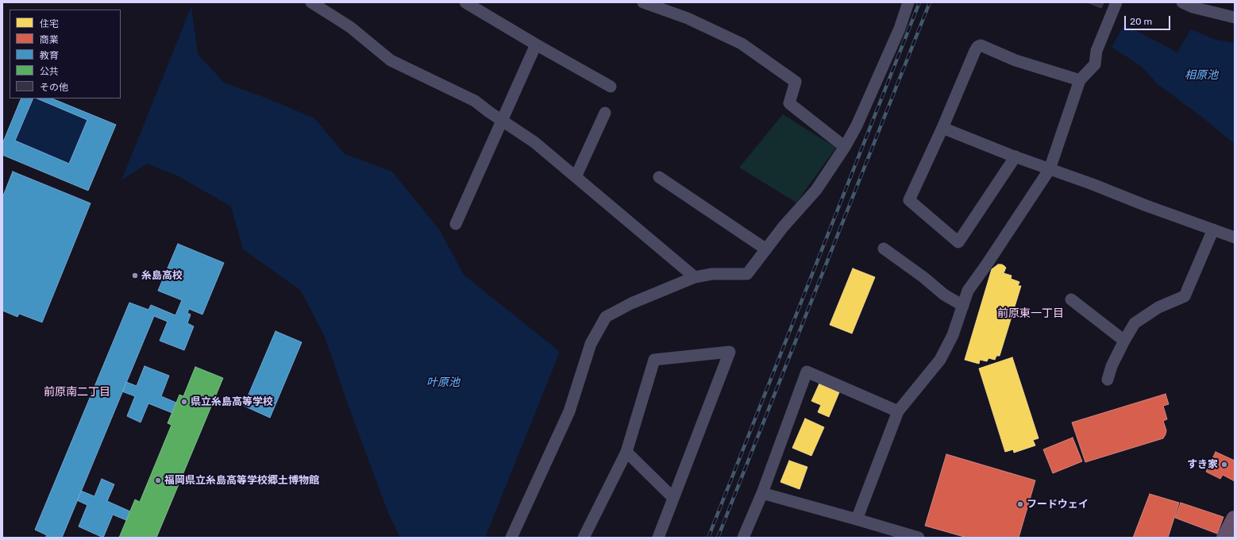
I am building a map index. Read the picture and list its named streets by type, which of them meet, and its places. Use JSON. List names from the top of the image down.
{
  "districts": ["前原東一丁目", "前原南二丁目"],
  "water": ["相原池", "叶原池"],
  "places": [
    "糸島高校",
    "県立糸島高等学校",
    "すき家",
    "福岡県立糸島高等学校郷土博物館",
    "フードウェイ"
  ],
  "legend": [
    "住宅",
    "商業",
    "教育",
    "公共",
    "その他"
  ],
  "scale_bar": "20 m"
}
